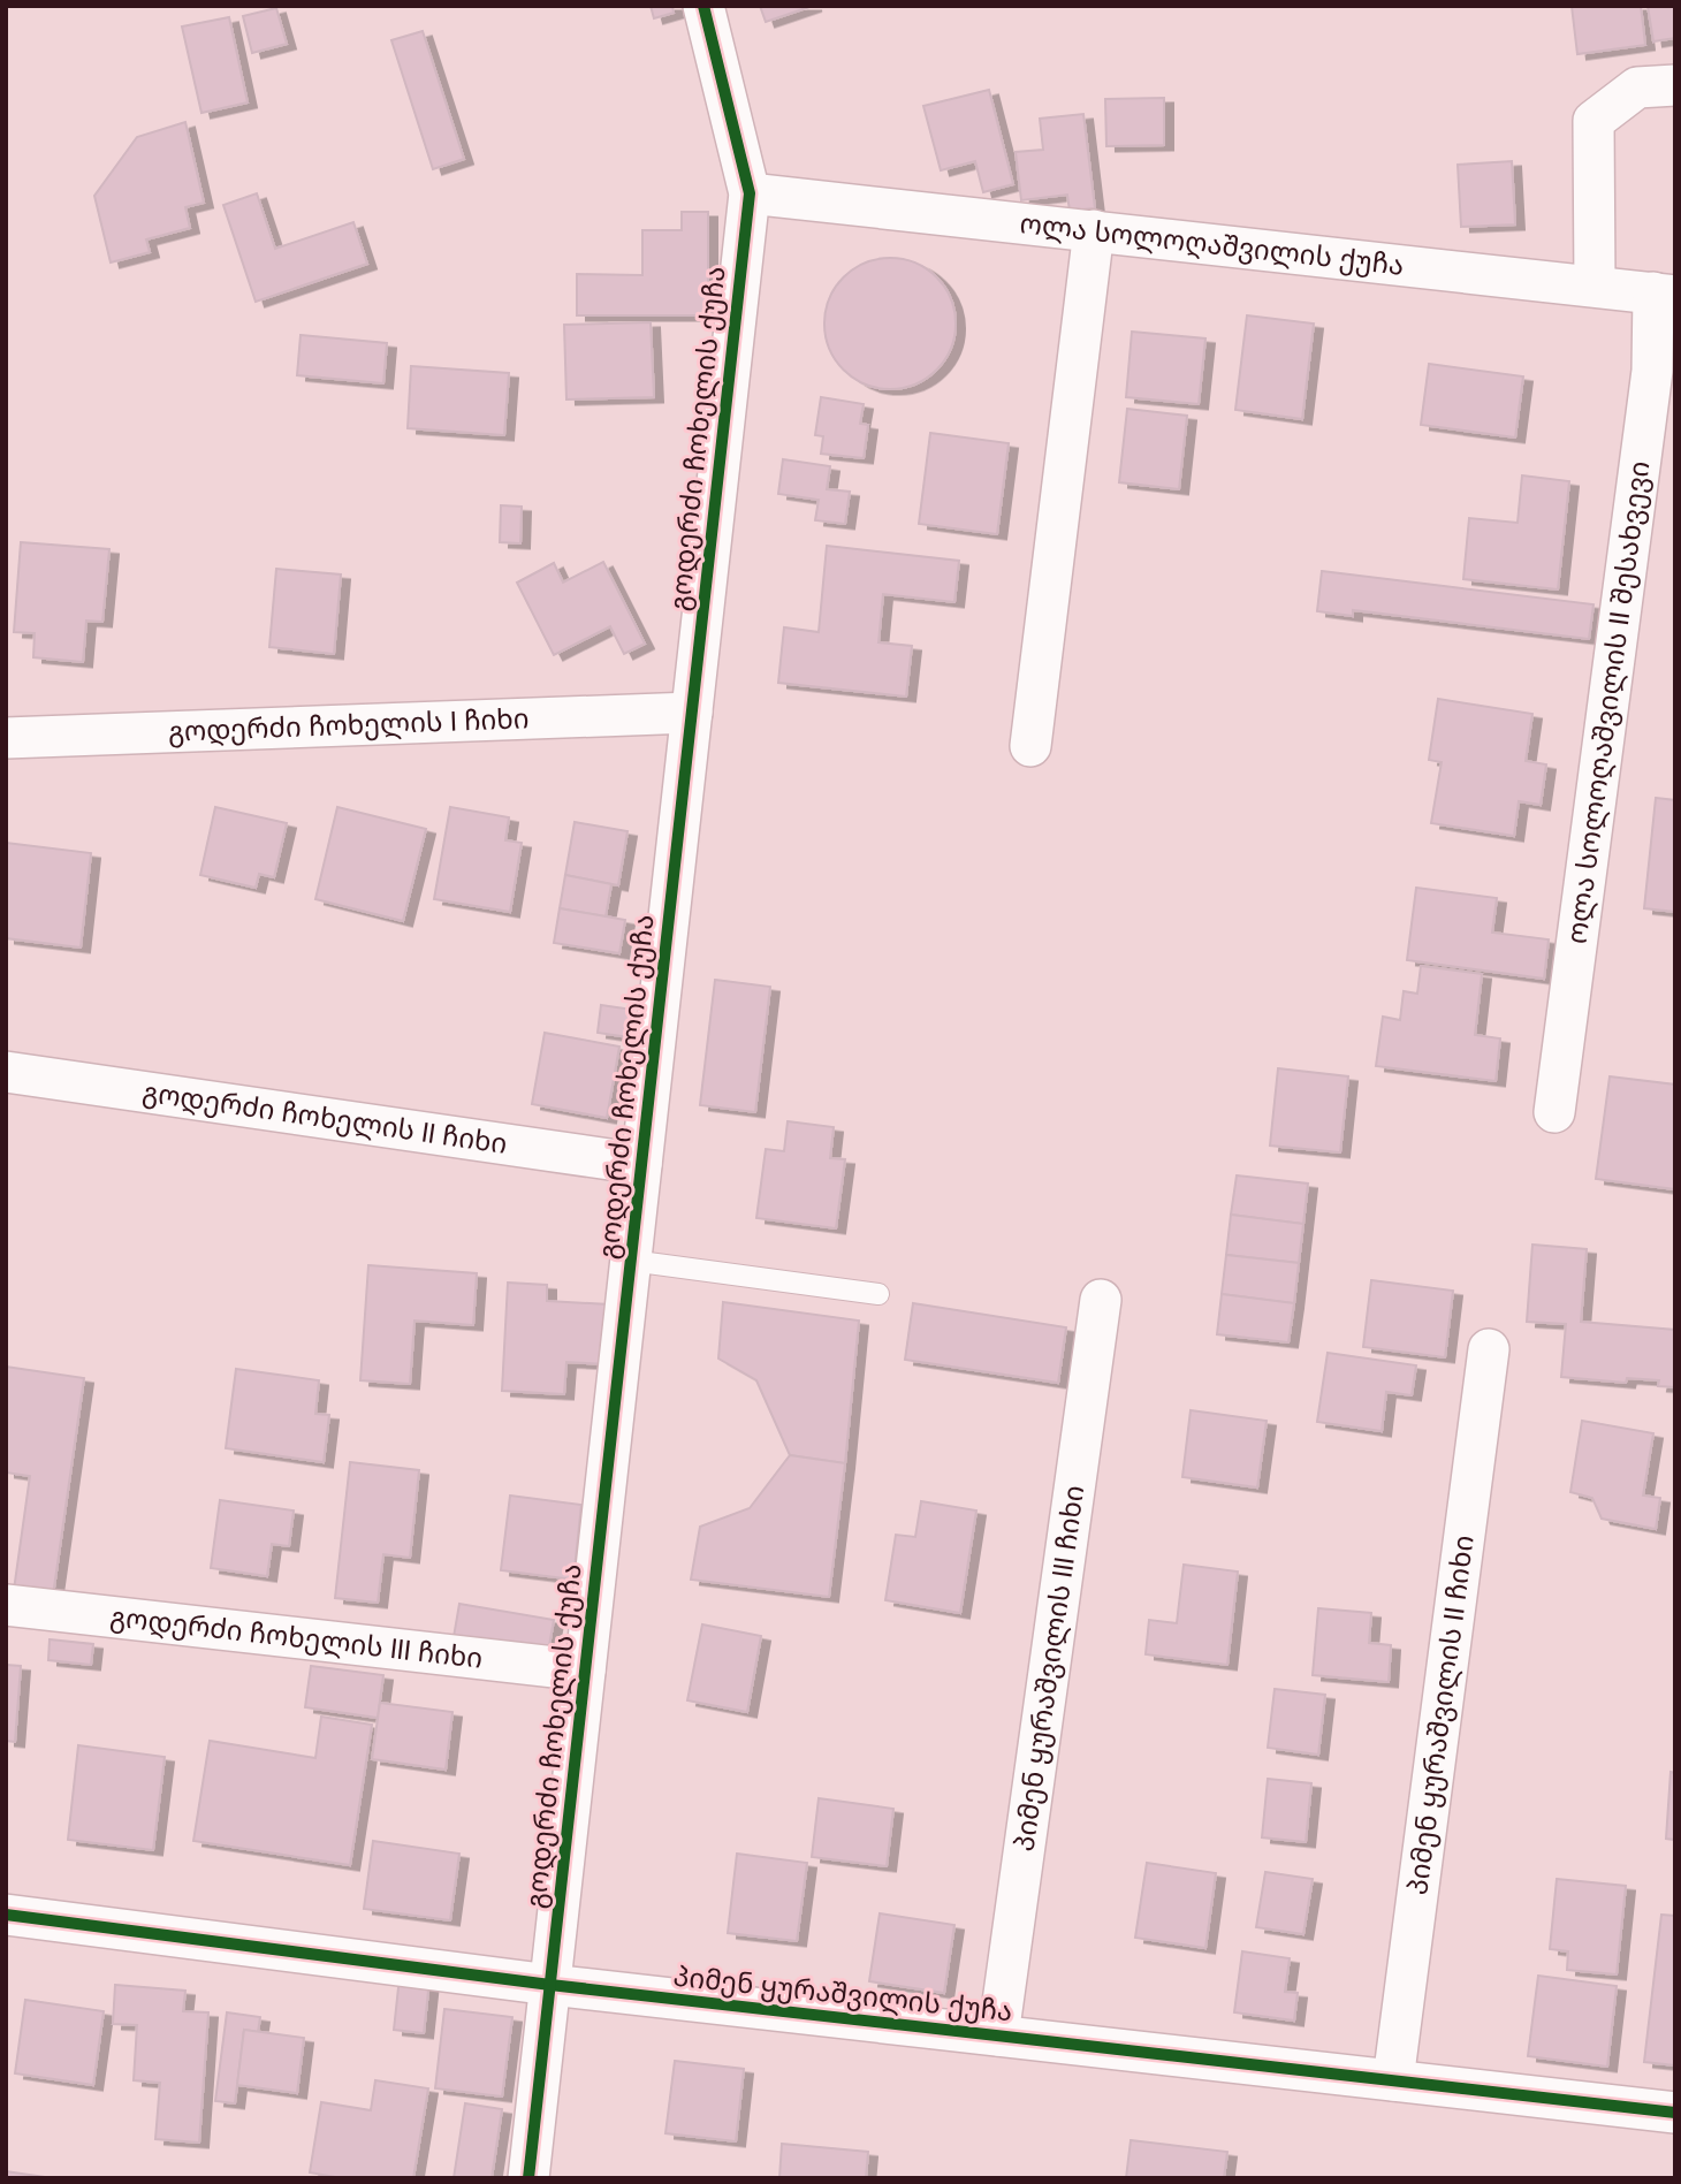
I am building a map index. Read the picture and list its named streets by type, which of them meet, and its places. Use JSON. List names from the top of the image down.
{
  "streets": {
    "street": [
      "ოლა სოლოღაშვილის ქუჩა",
      "გოდერძი ჩოხელის ქუჩა",
      "ოლა სოლოღაშვილის II შესახვევი",
      "გოდერძი ჩოხელის I ჩიხი",
      "გოდერძი ჩოხელის II ჩიხი",
      "გოდერძი ჩოხელის III ჩიხი",
      "პიმენ ყურაშვილის III ჩიხი",
      "პიმენ ყურაშვილის II ჩიხი",
      "პიმენ ყურაშვილის ქუჩა"
    ]
  },
  "crossings": [
    ["ოლა სოლოღაშვილის ქუჩა", "გოდერძი ჩოხელის ქუჩა"],
    ["ოლა სოლოღაშვილის ქუჩა", "ოლა სოლოღაშვილის II შესახვევი"],
    ["გოდერძი ჩოხელის ქუჩა", "გოდერძი ჩოხელის I ჩიხი"],
    ["გოდერძი ჩოხელის ქუჩა", "გოდერძი ჩოხელის II ჩიხი"],
    ["გოდერძი ჩოხელის ქუჩა", "გოდერძი ჩოხელის III ჩიხი"],
    ["გოდერძი ჩოხელის ქუჩა", "პიმენ ყურაშვილის ქუჩა"],
    ["პიმენ ყურაშვილის III ჩიხი", "პიმენ ყურაშვილის ქუჩა"],
    ["პიმენ ყურაშვილის II ჩიხი", "პიმენ ყურაშვილის ქუჩა"]
  ]
}
